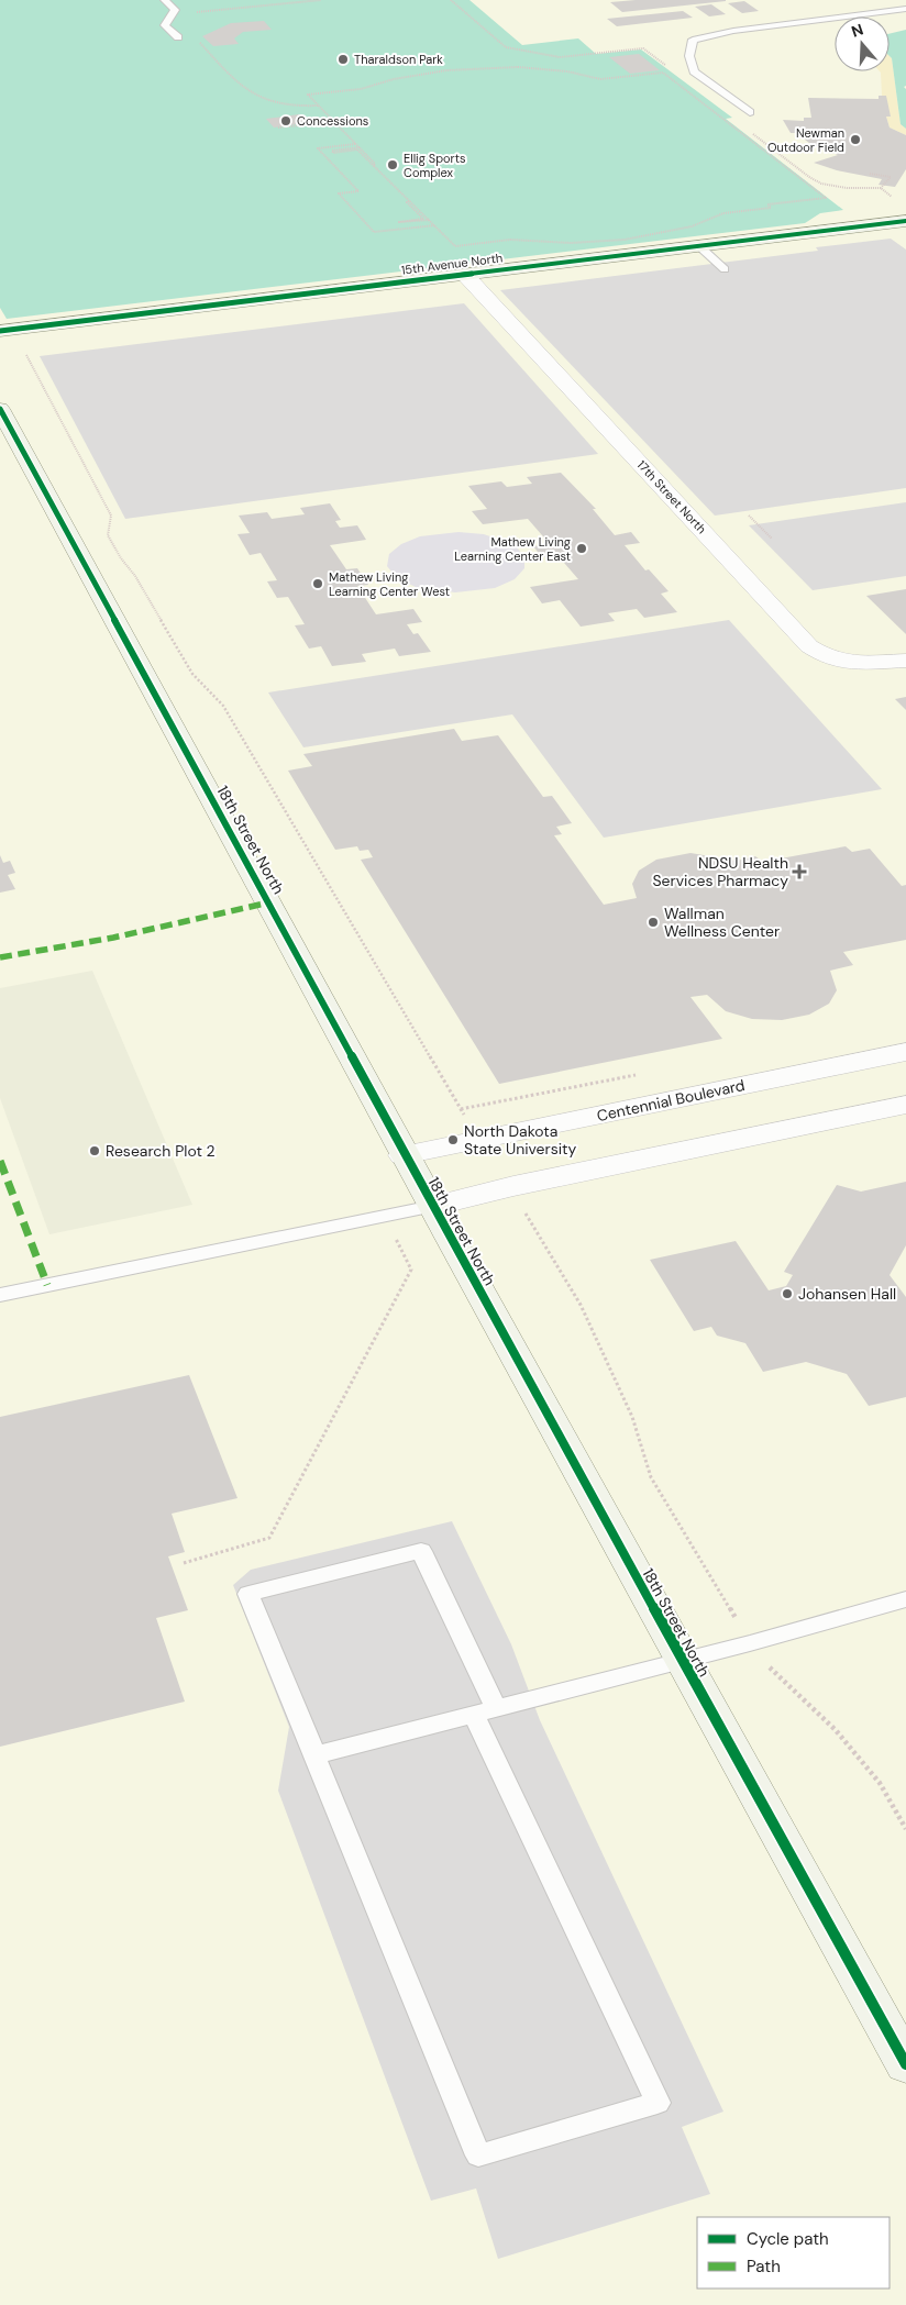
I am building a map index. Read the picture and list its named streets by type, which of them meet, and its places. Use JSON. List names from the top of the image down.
{
  "streets": {
    "street": [
      "15th Avenue North",
      "17th Street North",
      "18th Street North",
      "Centennial Boulevard"
    ]
  },
  "crossings": [
    ["15th Avenue North", "17th Street North"],
    ["18th Street North", "Centennial Boulevard"]
  ],
  "places": {
    "other": [
      "Tharaldson Park",
      "Concessions",
      "Newman Outdoor Field",
      "Ellig Sports Complex",
      "Mathew Living Learning Center East",
      "Mathew Living Learning Center West",
      "Wallman Wellness Center",
      "North Dakota State University",
      "Research Plot 2",
      "Johansen Hall"
    ],
    "health": ["NDSU Health Services Pharmacy"]
  },
  "legend": ["Cycle path", "Path"],
  "north": "top"
}
